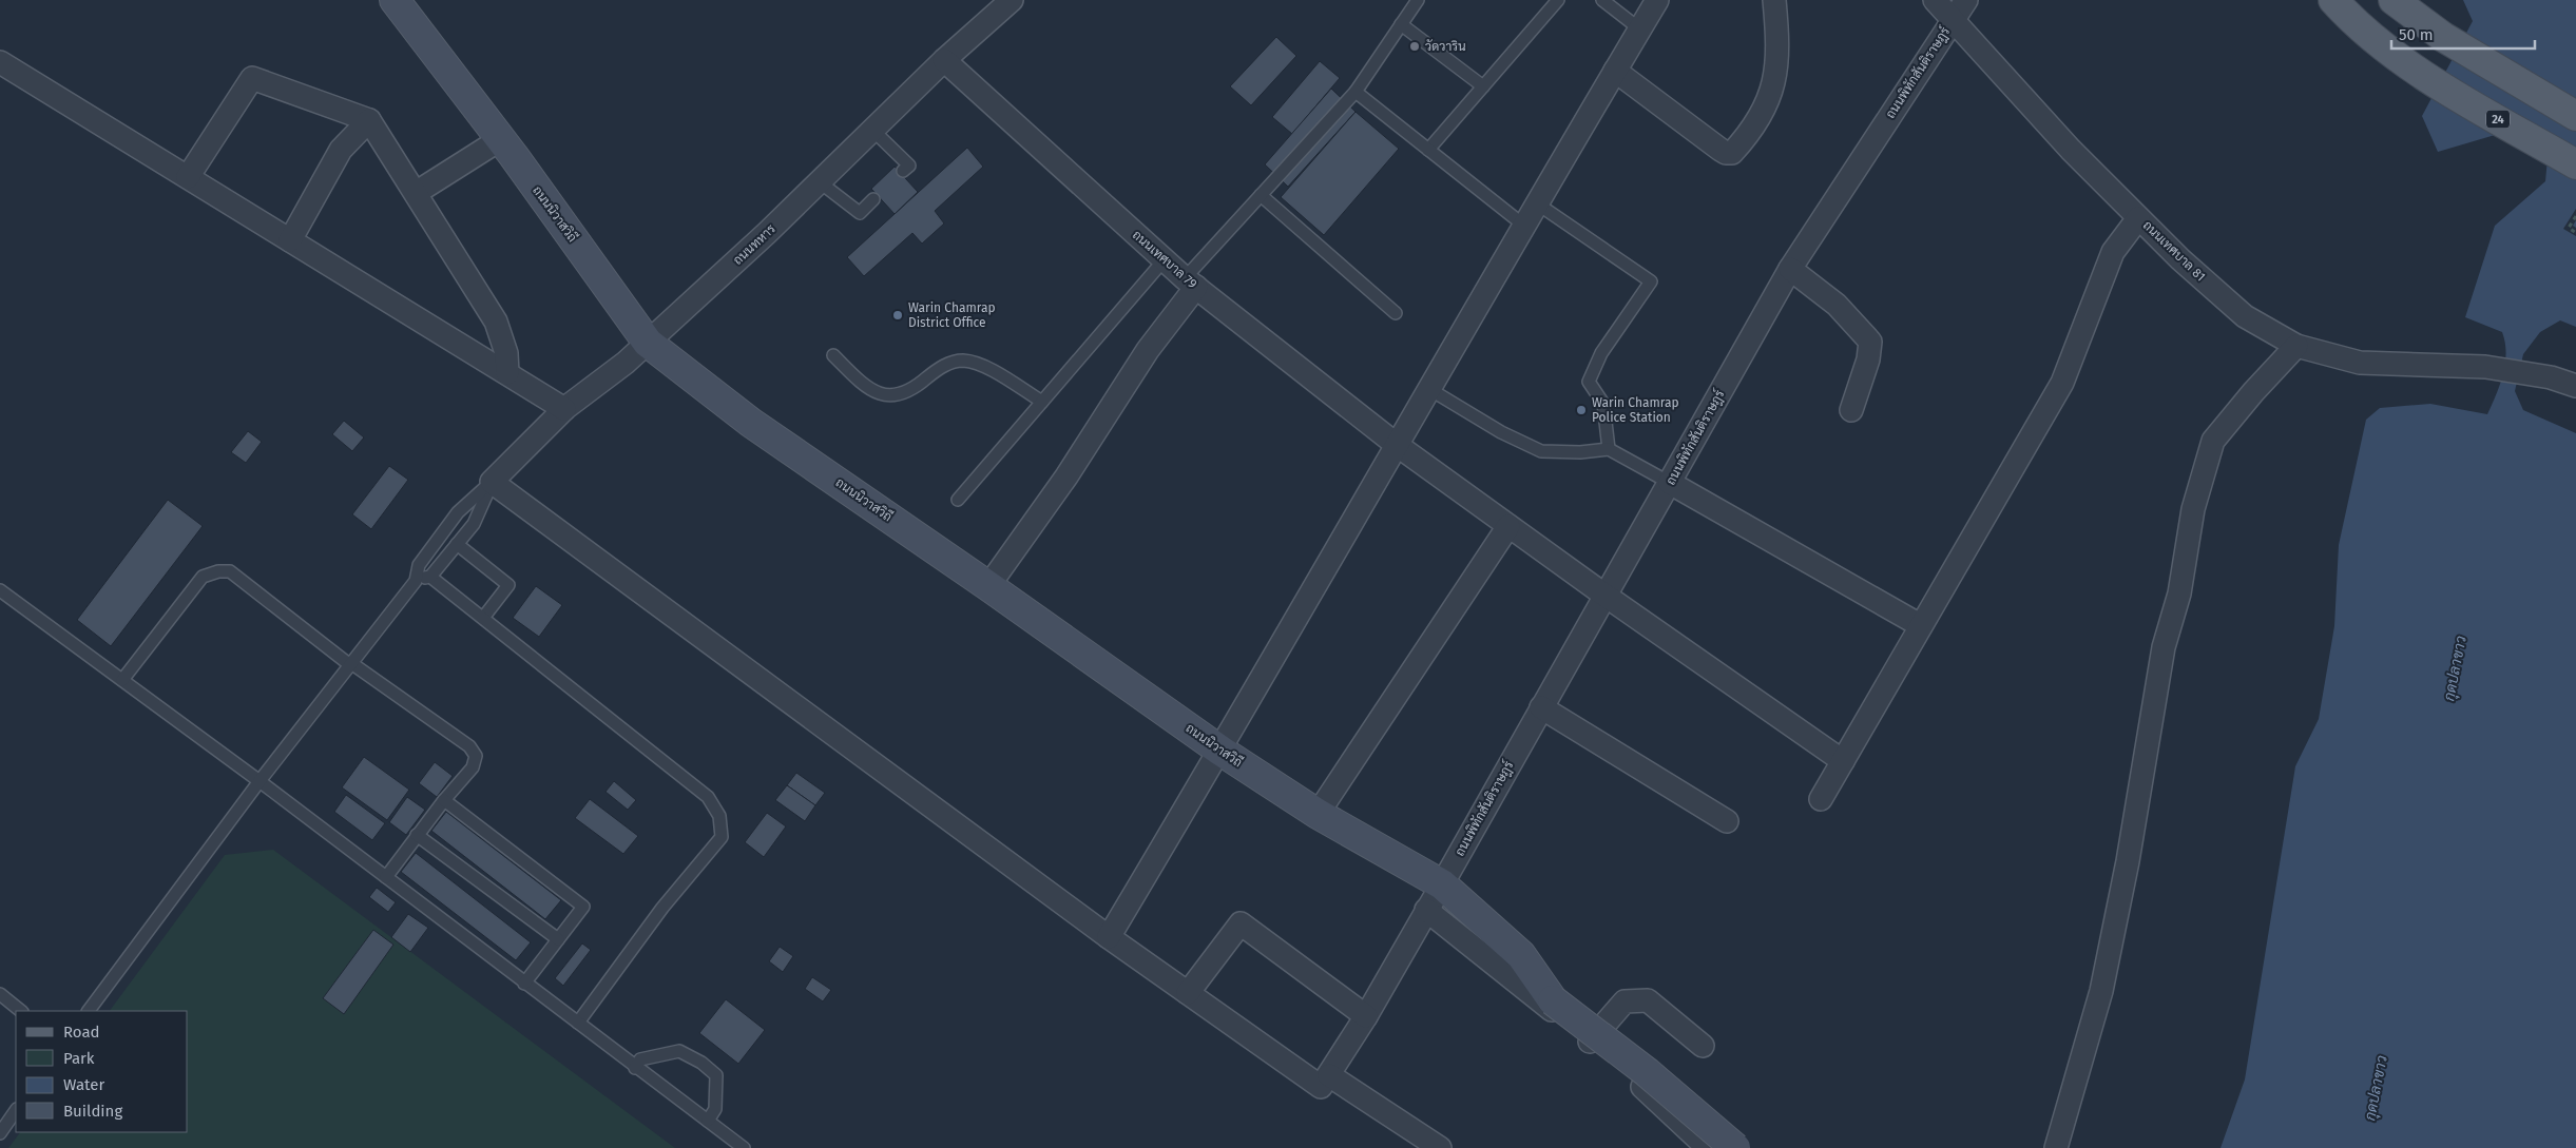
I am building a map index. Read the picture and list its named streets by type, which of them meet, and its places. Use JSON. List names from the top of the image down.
{
  "streets": {
    "main road": ["24", "ถนนนิวาสวิถี"],
    "street": [
      "ถนนพิทักสันติราษฎร์",
      "ถนนทหาร",
      "ถนนเทศบาล 81",
      "ถนนเทศบาล 79"
    ]
  },
  "crossings": [
    ["ถนนพิทักสันติราษฎร์", "ถนนนิวาสวิถี"],
    ["ถนนพิทักสันติราษฎร์", "ถนนเทศบาล 81"],
    ["ถนนพิทักสันติราษฎร์", "ถนนเทศบาล 79"],
    ["ถนนนิวาสวิถี", "ถนนทหาร"],
    ["ถนนทหาร", "ถนนเทศบาล 79"]
  ],
  "water": ["กุดปลาขาว"],
  "places": ["วัดวาริน", "Warin Chamrap District Office", "Warin Chamrap Police Station"],
  "legend": [
    "Road",
    "Park",
    "Water",
    "Building"
  ],
  "scale_bar": "50 m"
}
